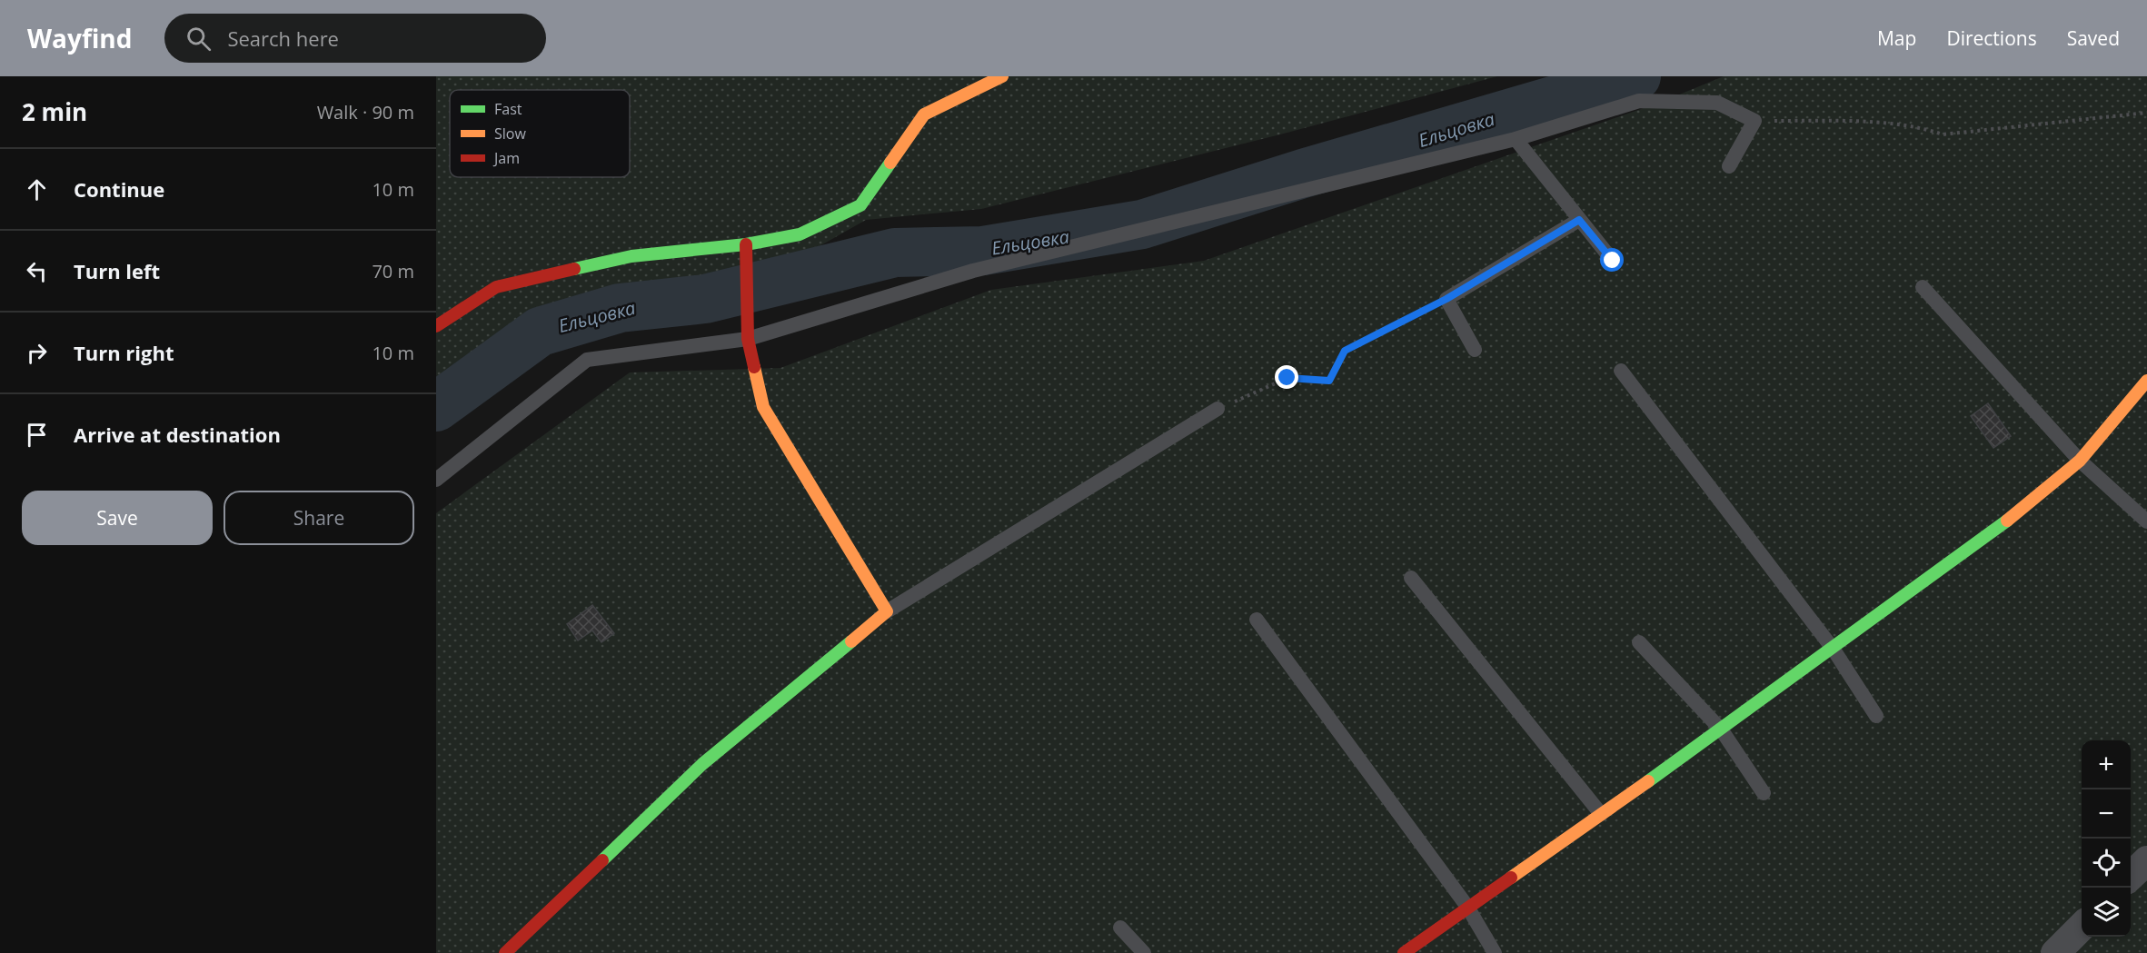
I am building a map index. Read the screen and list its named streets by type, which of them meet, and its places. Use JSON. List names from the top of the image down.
{
  "water": ["Ельцовка"],
  "legend": ["Fast", "Slow", "Jam"],
  "page": {
    "header": "Wayfind",
    "search": "Search here",
    "nav": ["Map", "Directions", "Saved"],
    "heading": ["2 min", "Walk · 90 m"],
    "list": [
      ["Continue", "10 m"],
      ["Turn left", "70 m"],
      ["Turn right", "10 m"],
      "Arrive at destination"
    ],
    "buttons": ["Save", "Share"],
    "map_buttons": ["+", "−"]
  }
}
